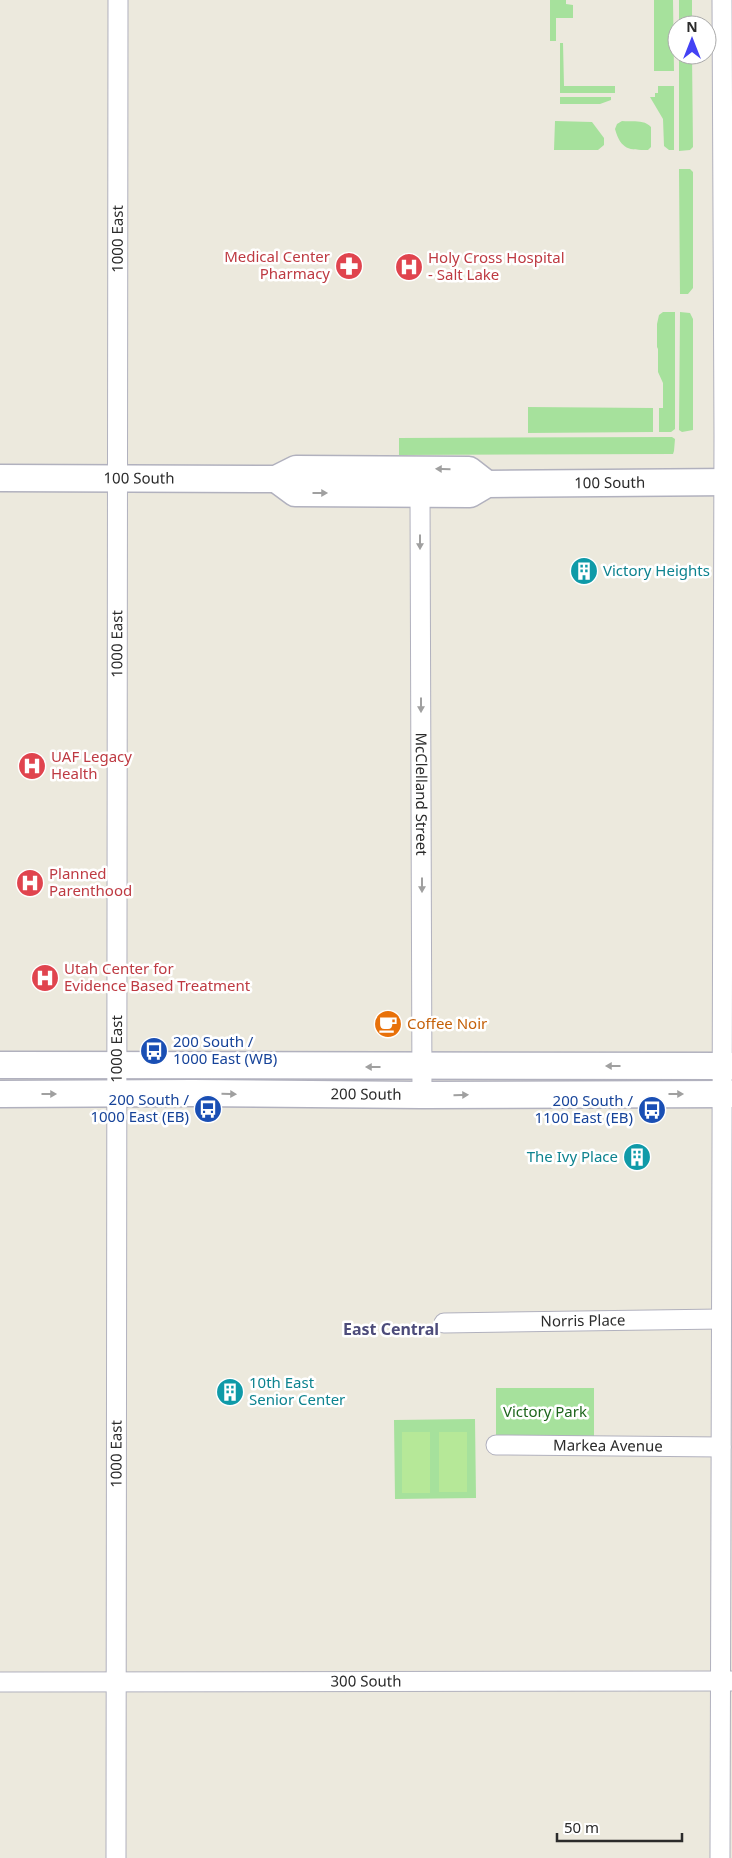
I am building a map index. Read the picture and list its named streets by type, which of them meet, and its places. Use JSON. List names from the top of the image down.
{
  "streets": {
    "street": [
      "1000 East",
      "100 South",
      "McClelland Street",
      "200 South",
      "Norris Place",
      "Markea Avenue",
      "300 South"
    ]
  },
  "crossings": [
    ["1000 East", "100 South"],
    ["1000 East", "200 South"],
    ["1000 East", "300 South"],
    ["100 South", "McClelland Street"],
    ["McClelland Street", "200 South"]
  ],
  "one_way": ["McClelland Street"],
  "districts": ["East Central"],
  "parks": ["Victory Park"],
  "places": {
    "pharmacy": ["Medical Center Pharmacy"],
    "hospital": [
      "Holy Cross Hospital - Salt Lake",
      "UAF Legacy Health",
      "Planned Parenthood",
      "Utah Center for Evidence Based Treatment"
    ],
    "building": ["Victory Heights", "The Ivy Place", "10th East Senior Center"],
    "cafe": ["Coffee Noir"],
    "bus stop": ["200 South / 1000 East (WB)", "200 South / 1000 East (EB)", "200 South / 1100 East (EB)"]
  },
  "scale_bar": "50 m",
  "north": "top"
}
